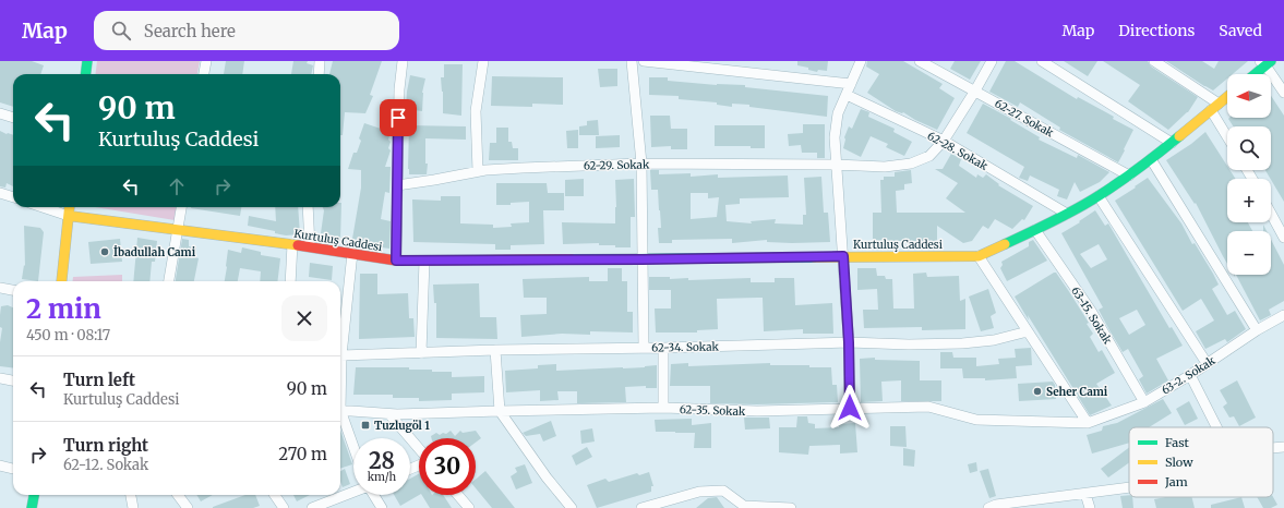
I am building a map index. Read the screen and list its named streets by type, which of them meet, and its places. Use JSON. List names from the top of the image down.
{
  "streets": {
    "street": [
      "62-27. Sokak",
      "62-28. Sokak",
      "62-29. Sokak",
      "Kurtuluş Caddesi",
      "63-15. Sokak",
      "62-34. Sokak",
      "63-2. Sokak",
      "62-35. Sokak"
    ]
  },
  "crossings": [
    ["62-27. Sokak", "62-29. Sokak"],
    ["62-27. Sokak", "Kurtuluş Caddesi"],
    ["62-28. Sokak", "62-29. Sokak"],
    ["62-28. Sokak", "Kurtuluş Caddesi"],
    ["Kurtuluş Caddesi", "63-15. Sokak"],
    ["63-15. Sokak", "63-2. Sokak"],
    ["63-2. Sokak", "62-35. Sokak"]
  ],
  "places": {
    "other": ["İbadullah Cami", "Seher Cami"],
    "transit": ["Tuzlugöl 1"]
  },
  "legend": ["Fast", "Slow", "Jam"],
  "north": "left",
  "page": {
    "header": "Map",
    "search": "Search here",
    "nav": ["Map", "Directions", "Saved"],
    "map_buttons": ["+", "−"],
    "turn": ["90 m", "Kurtuluş Caddesi"],
    "heading": ["2 min", "450 m · 08:17"],
    "list": [
      {
        "name": "Turn left",
        "note": "Kurtuluş Caddesi",
        "value": "90 m"
      },
      {
        "name": "Turn right",
        "note": "62-12. Sokak",
        "value": "270 m"
      }
    ],
    "speed": "28 km/h",
    "limit": "30"
  }
}
